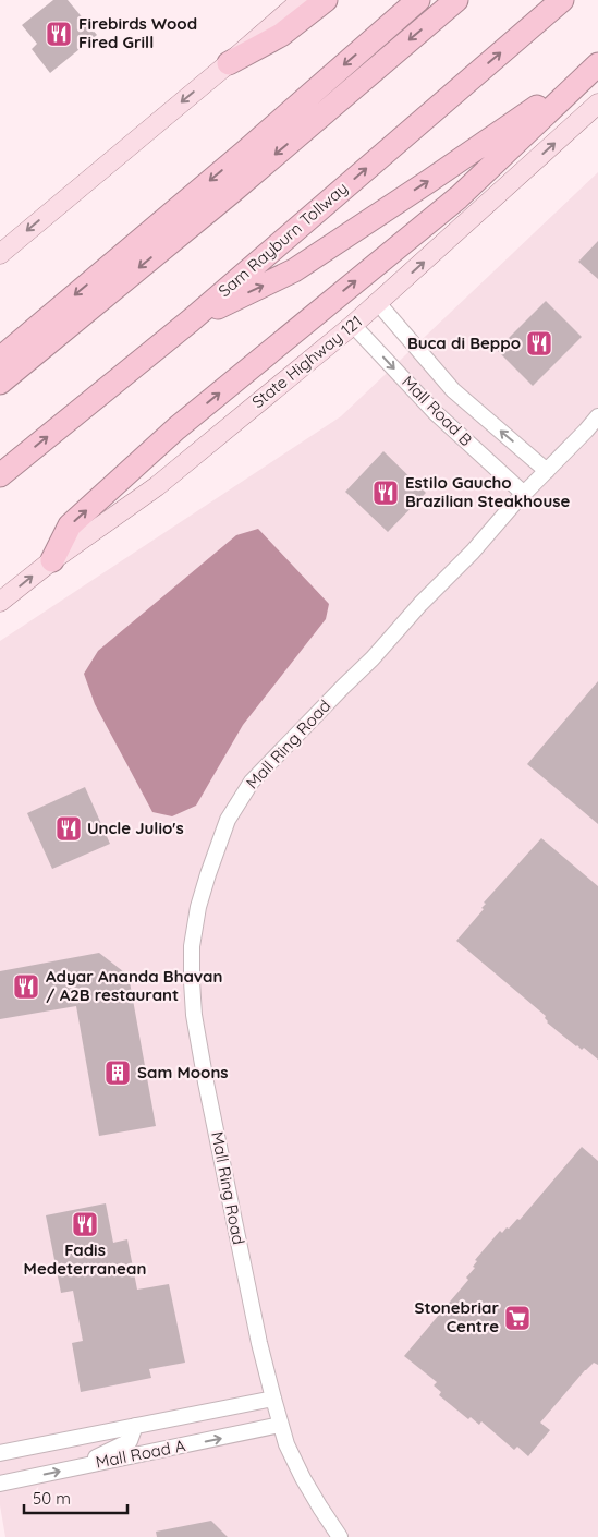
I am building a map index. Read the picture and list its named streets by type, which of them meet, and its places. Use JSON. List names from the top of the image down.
{
  "streets": {
    "highway": ["Sam Rayburn Tollway"],
    "main road": ["State Highway 121"],
    "street": ["Mall Road B", "Mall Ring Road", "Mall Road A"]
  },
  "crossings": [
    ["State Highway 121", "Mall Road B"],
    ["Mall Road B", "Mall Ring Road"],
    ["Mall Ring Road", "Mall Road A"]
  ],
  "one_way": ["State Highway 121"],
  "places": {
    "restaurant": [
      "Firebirds Wood Fired Grill",
      "Buca di Beppo",
      "Estilo Gaucho Brazilian Steakhouse",
      "Uncle Julio's",
      "Adyar Ananda Bhavan / A2B restaurant",
      "Fadis Medeterranean"
    ],
    "building": ["Sam Moons"],
    "supermarket": ["Stonebriar Centre"]
  },
  "scale_bar": "50 m"
}
